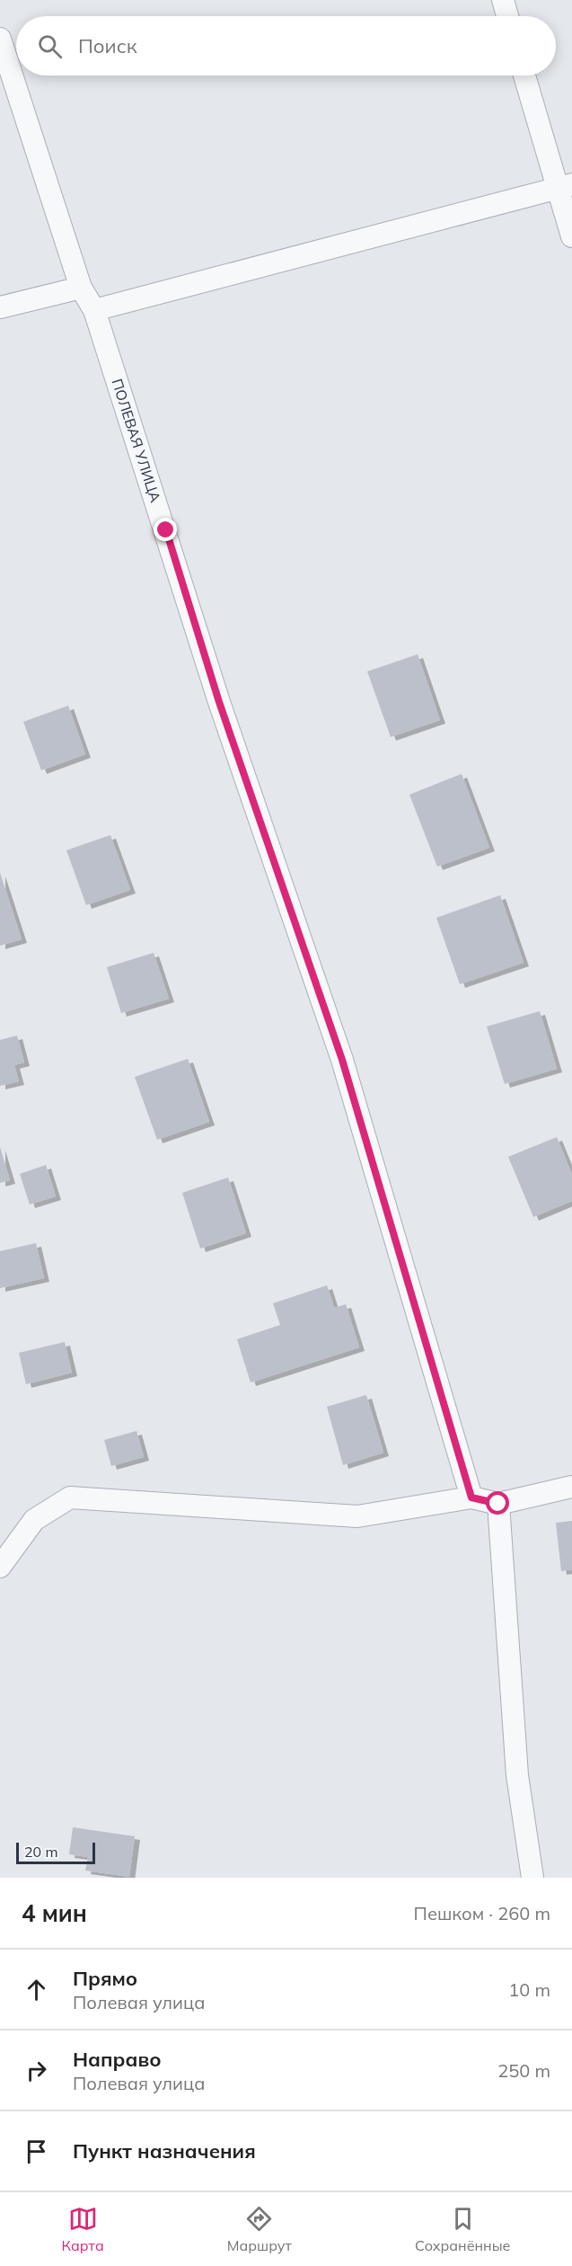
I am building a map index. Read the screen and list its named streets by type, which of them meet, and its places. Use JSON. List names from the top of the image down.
{
  "streets": {
    "street": ["ПОЛЕВАЯ УЛИЦА"]
  },
  "scale_bar": "20 m",
  "page": {
    "search": "Поиск",
    "scale": "20 m",
    "heading": ["4 мин", "Пешком · 260 m"],
    "list": [
      ["Прямо", "Полевая улица", "10 m"],
      ["Направо", "Полевая улица", "250 m"],
      "Пункт назначения"
    ],
    "nav": ["Карта", "Маршрут", "Сохранённые"]
  }
}
